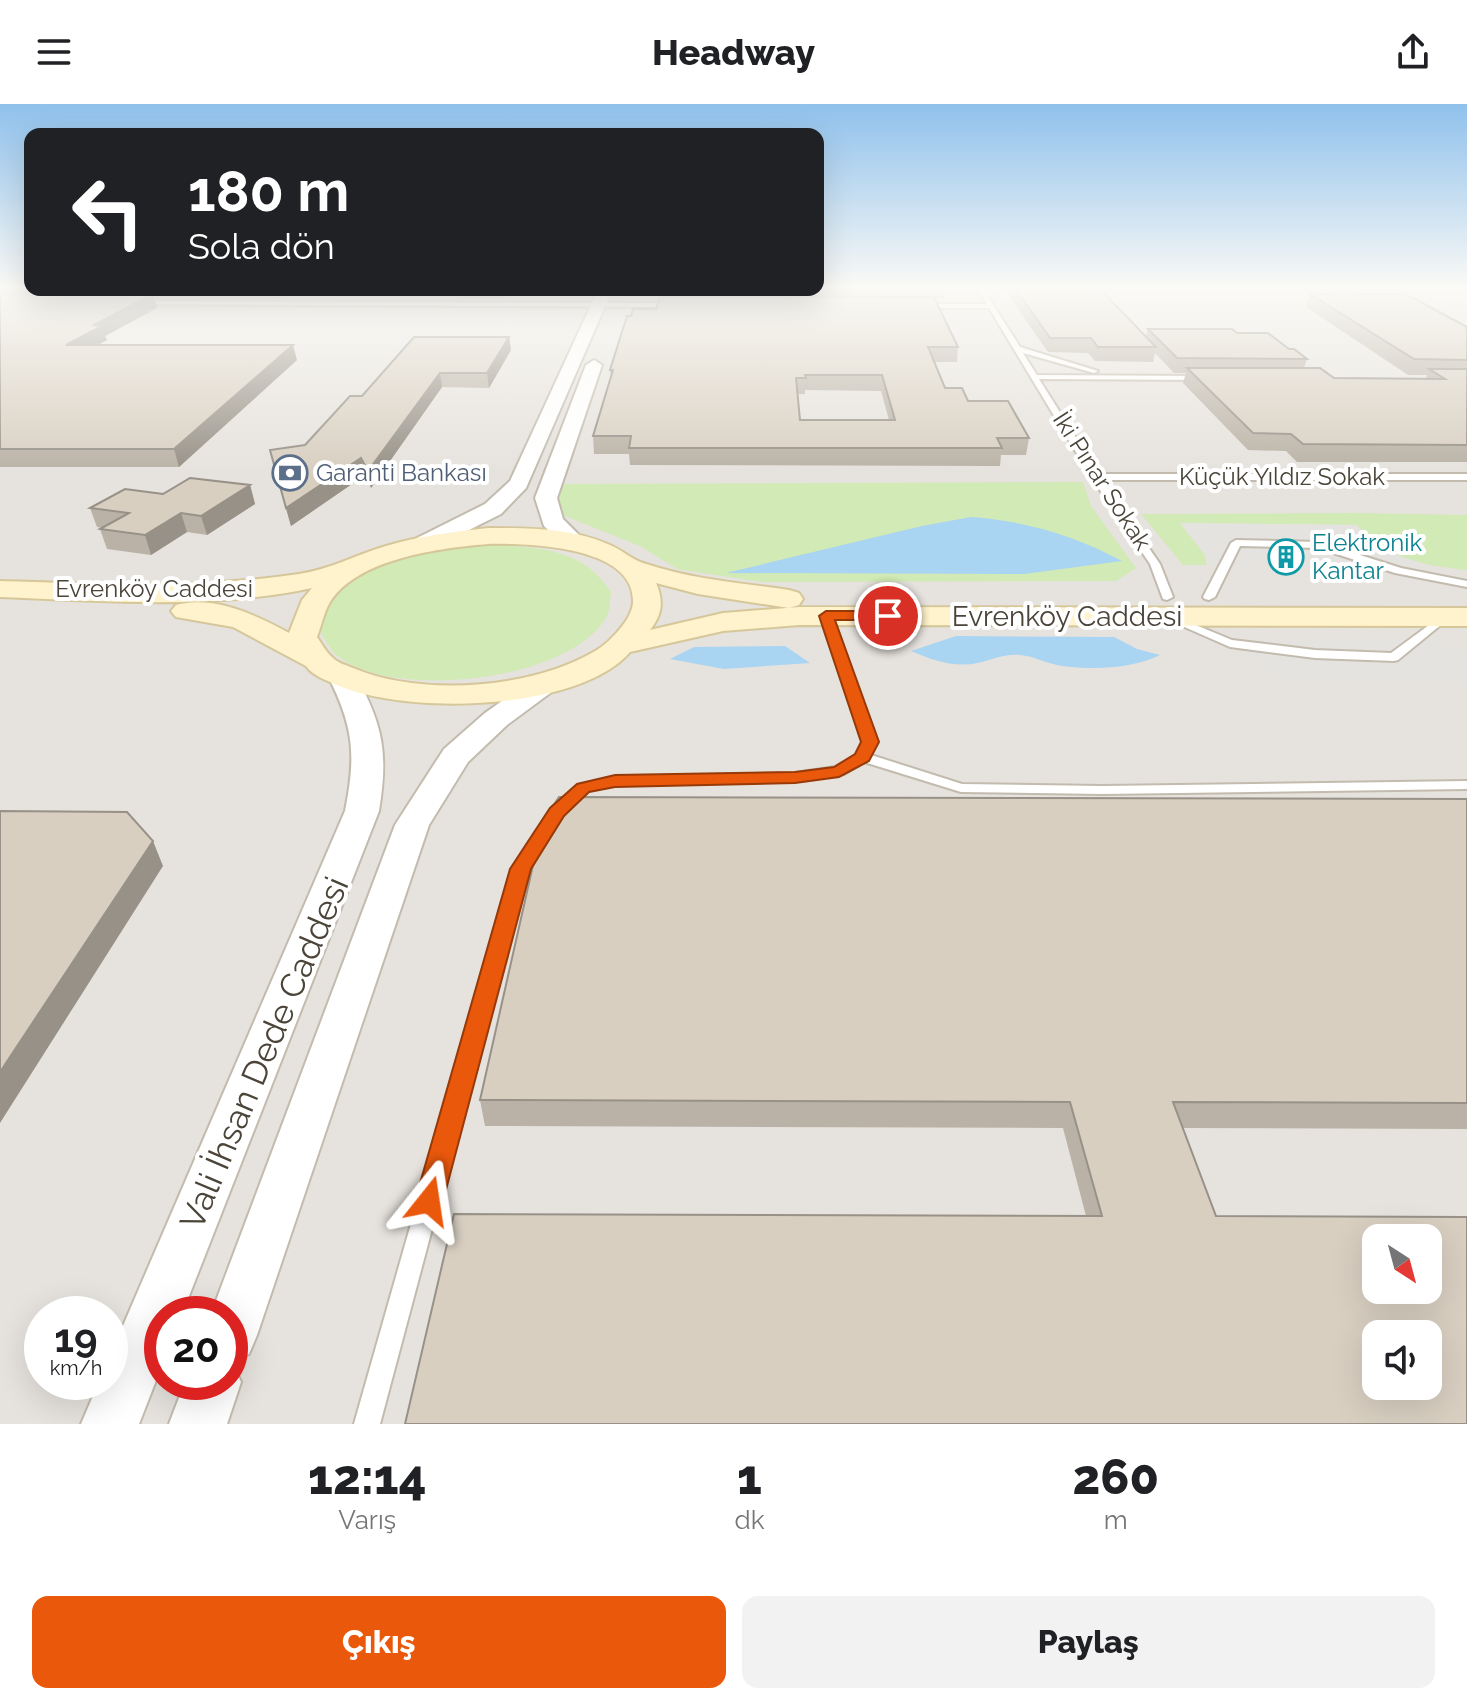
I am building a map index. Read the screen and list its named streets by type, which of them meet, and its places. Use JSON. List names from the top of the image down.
{
  "streets": {
    "main road": ["Evrenköy Caddesi"],
    "street": ["Vali İhsan Dede Caddesi"],
    "lane": ["Küçük Yıldız Sokak", "İki Pınar Sokak"]
  },
  "crossings": [
    ["Küçük Yıldız Sokak", "İki Pınar Sokak"],
    ["İki Pınar Sokak", "Evrenköy Caddesi"],
    ["Evrenköy Caddesi", "Vali İhsan Dede Caddesi"]
  ],
  "places": {
    "bank": ["Garanti Bankası"],
    "building": ["Elektronik Kantar"]
  },
  "north": "bottom right",
  "page": {
    "header": "Headway",
    "turn": ["180 m", "Sola dön"],
    "speed": "19 km/h",
    "limit": "20",
    "eta": [
      "12:14",
      "Varış",
      "1",
      "dk",
      "260",
      "m"
    ],
    "buttons": ["Çıkış", "Paylaş"]
  }
}
